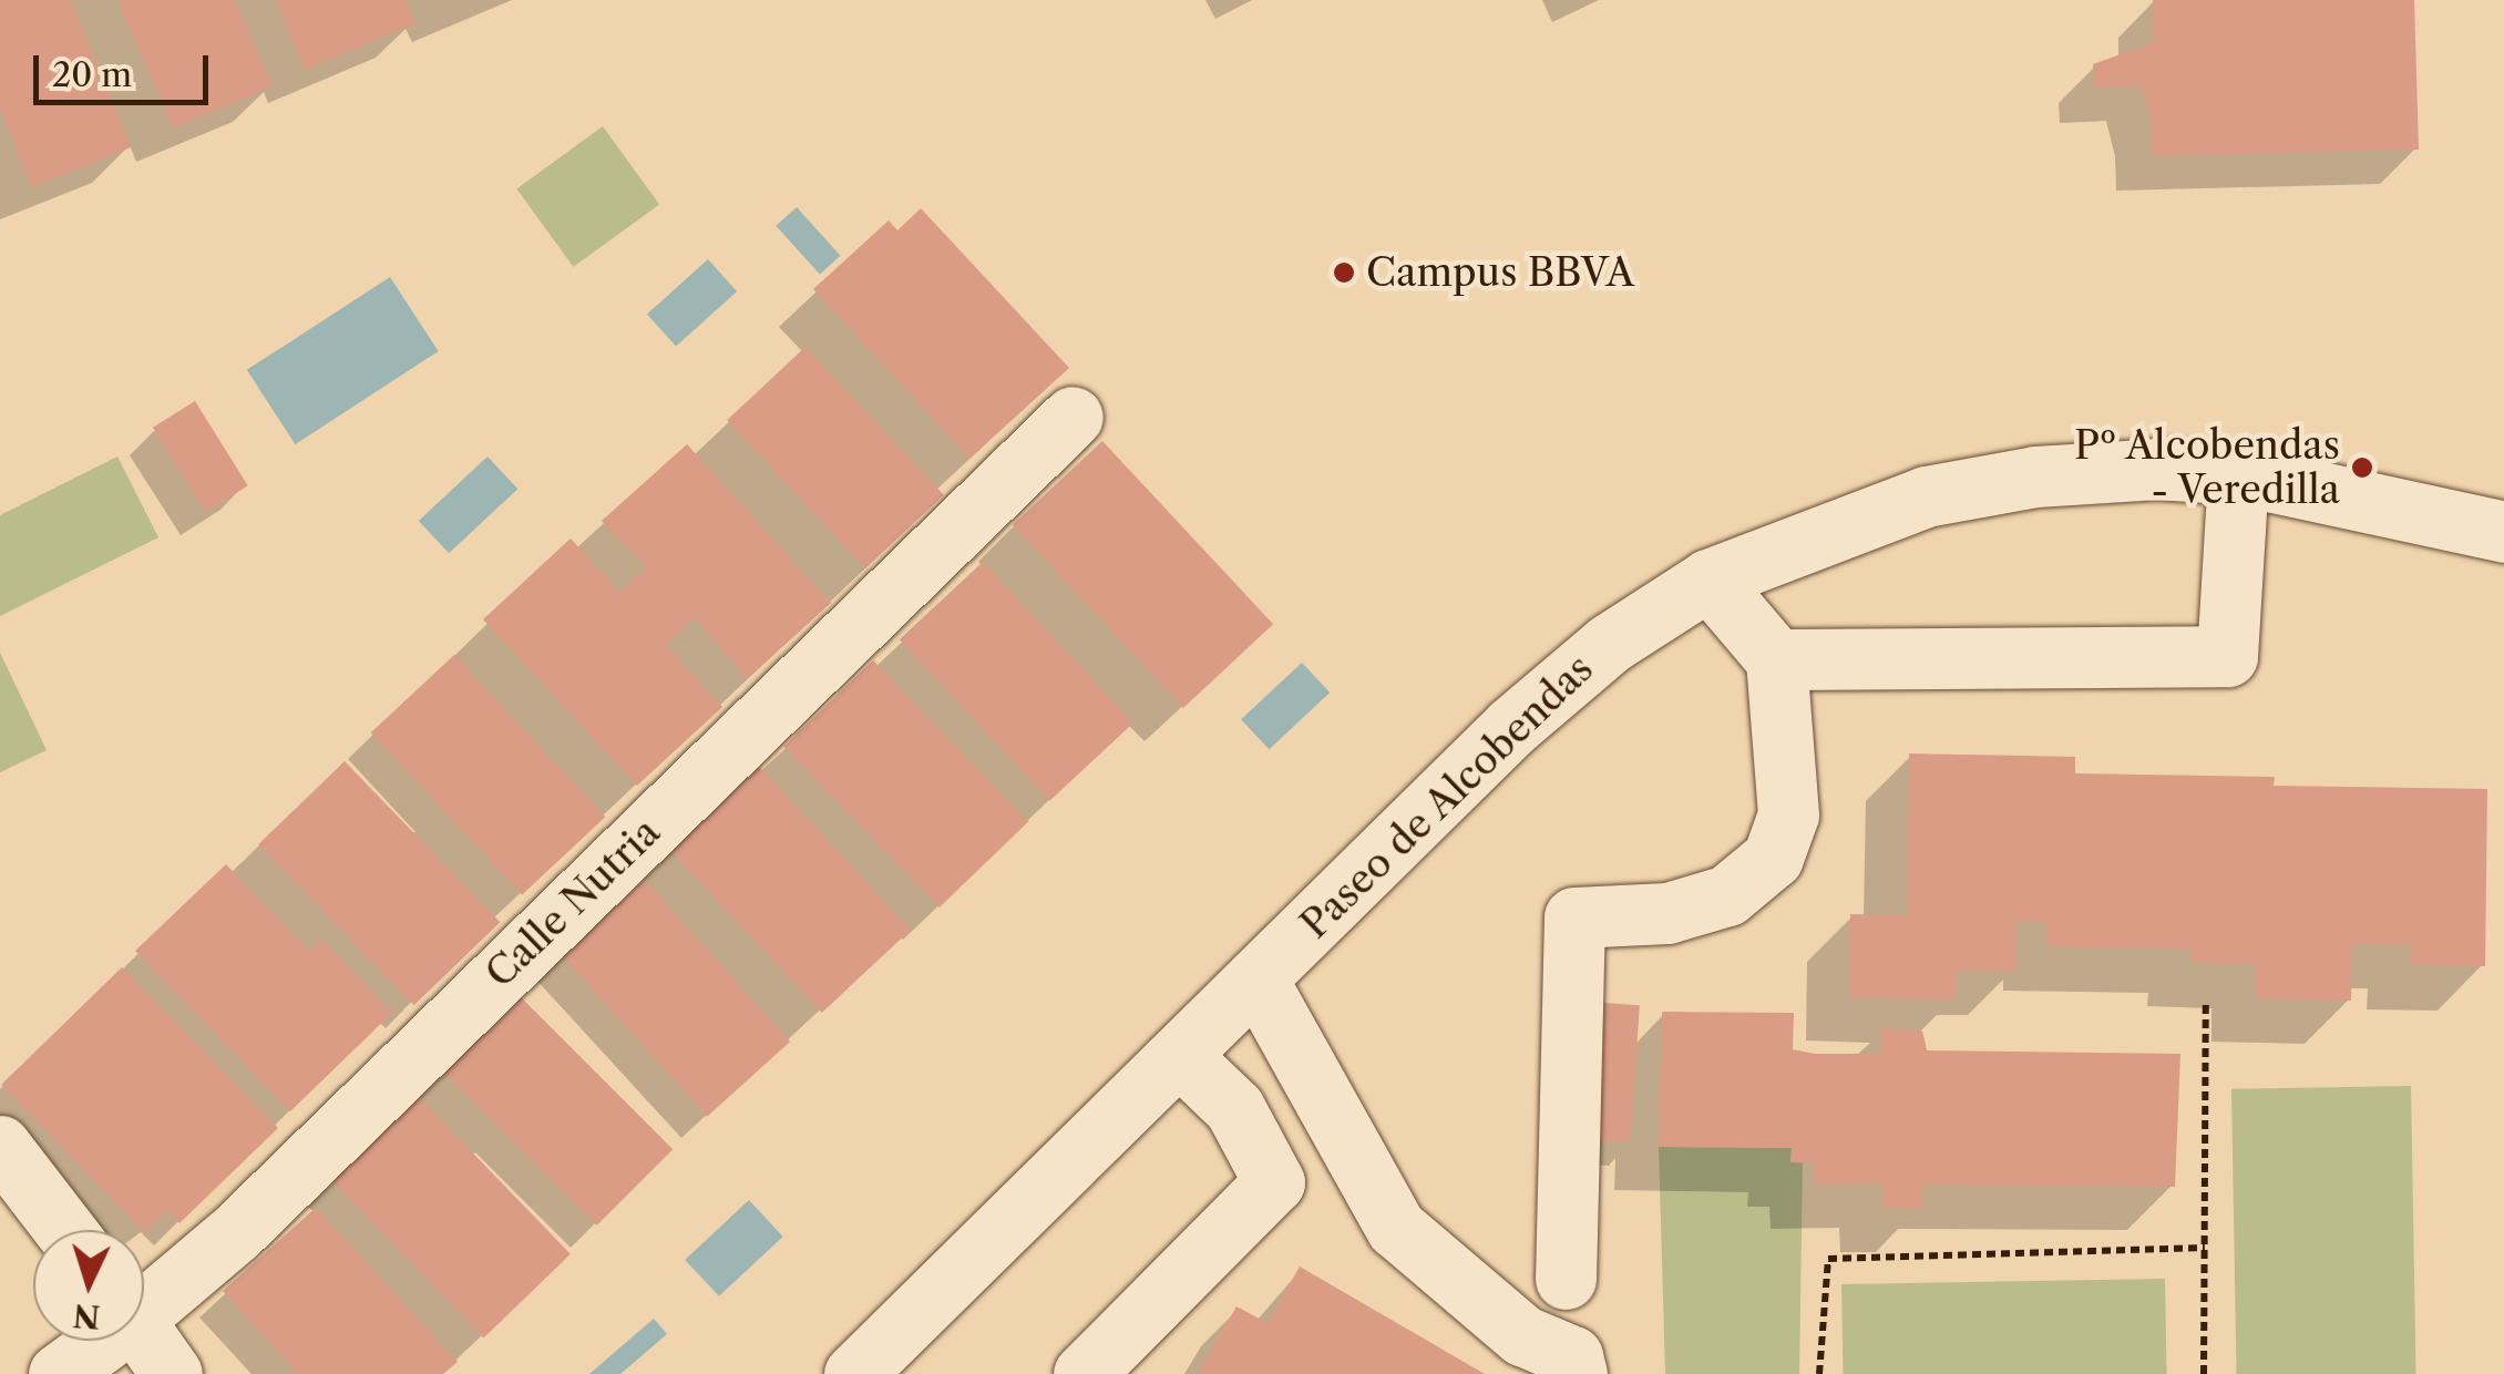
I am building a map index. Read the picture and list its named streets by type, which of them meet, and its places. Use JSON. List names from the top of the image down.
{
  "streets": {
    "street": ["Paseo de Alcobendas", "Calle Nutria"]
  },
  "places": ["Campus BBVA", "Pº Alcobendas - Veredilla"],
  "scale_bar": "20 m",
  "north": "bottom"
}
